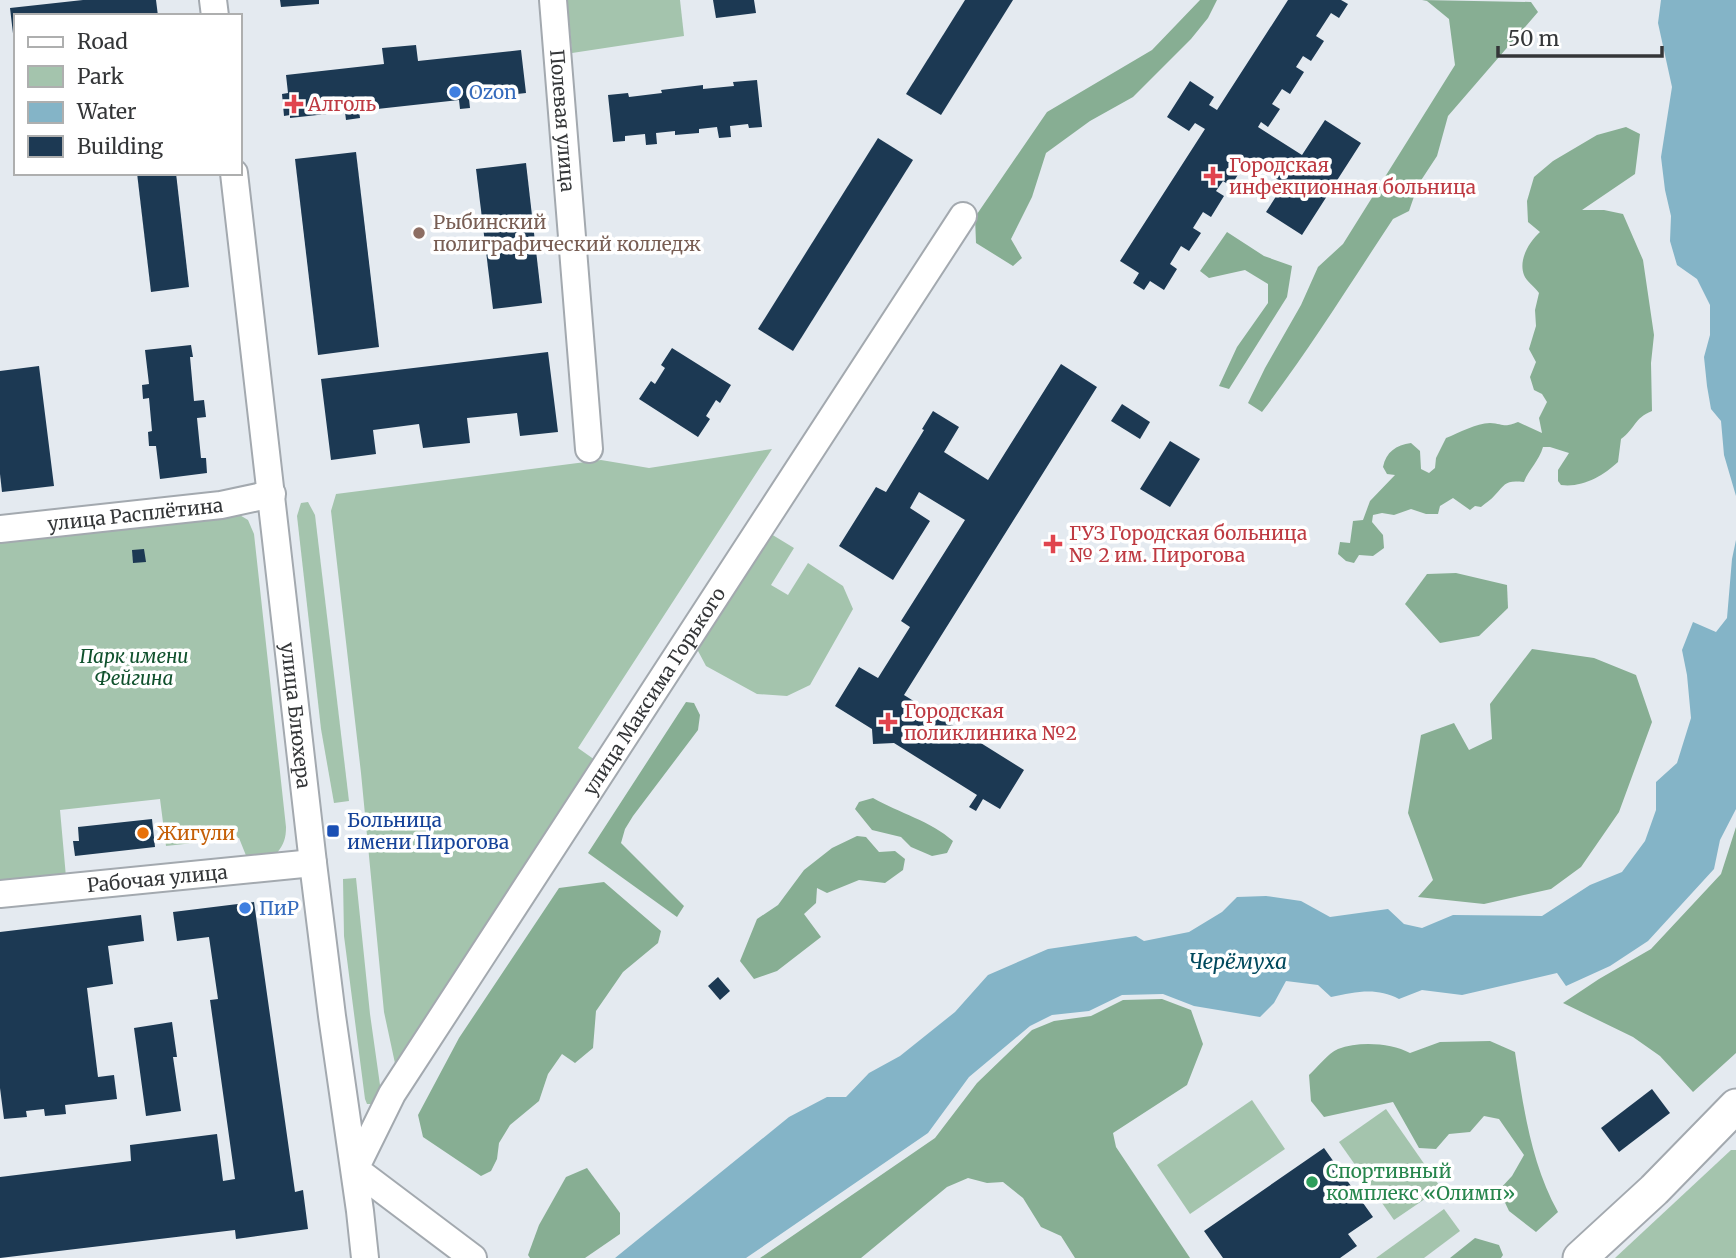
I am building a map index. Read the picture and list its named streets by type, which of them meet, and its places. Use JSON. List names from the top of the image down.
{
  "streets": {
    "street": [
      "Полевая улица",
      "улица Расплётина",
      "улица Максима Горького",
      "улица Блюхера",
      "Рабочая улица"
    ]
  },
  "crossings": [
    ["улица Расплётина", "улица Блюхера"],
    ["улица Максима Горького", "улица Блюхера"],
    ["улица Блюхера", "Рабочая улица"]
  ],
  "water": ["Черёмуха"],
  "parks": ["Парк имени Фейгина"],
  "places": {
    "other": [
      "Ozon",
      "Рыбинский полиграфический колледж",
      "Жигули",
      "ПиР",
      "Спортивный комплекс «Олимп»"
    ],
    "health": [
      "Алголь",
      "Городская инфекционная больница",
      "ГУЗ Городская больница № 2 им. Пирогова",
      "Городская поликлиника №2"
    ],
    "transit": ["Больница имени Пирогова"]
  },
  "legend": [
    "Road",
    "Park",
    "Water",
    "Building"
  ],
  "scale_bar": "50 m"
}
